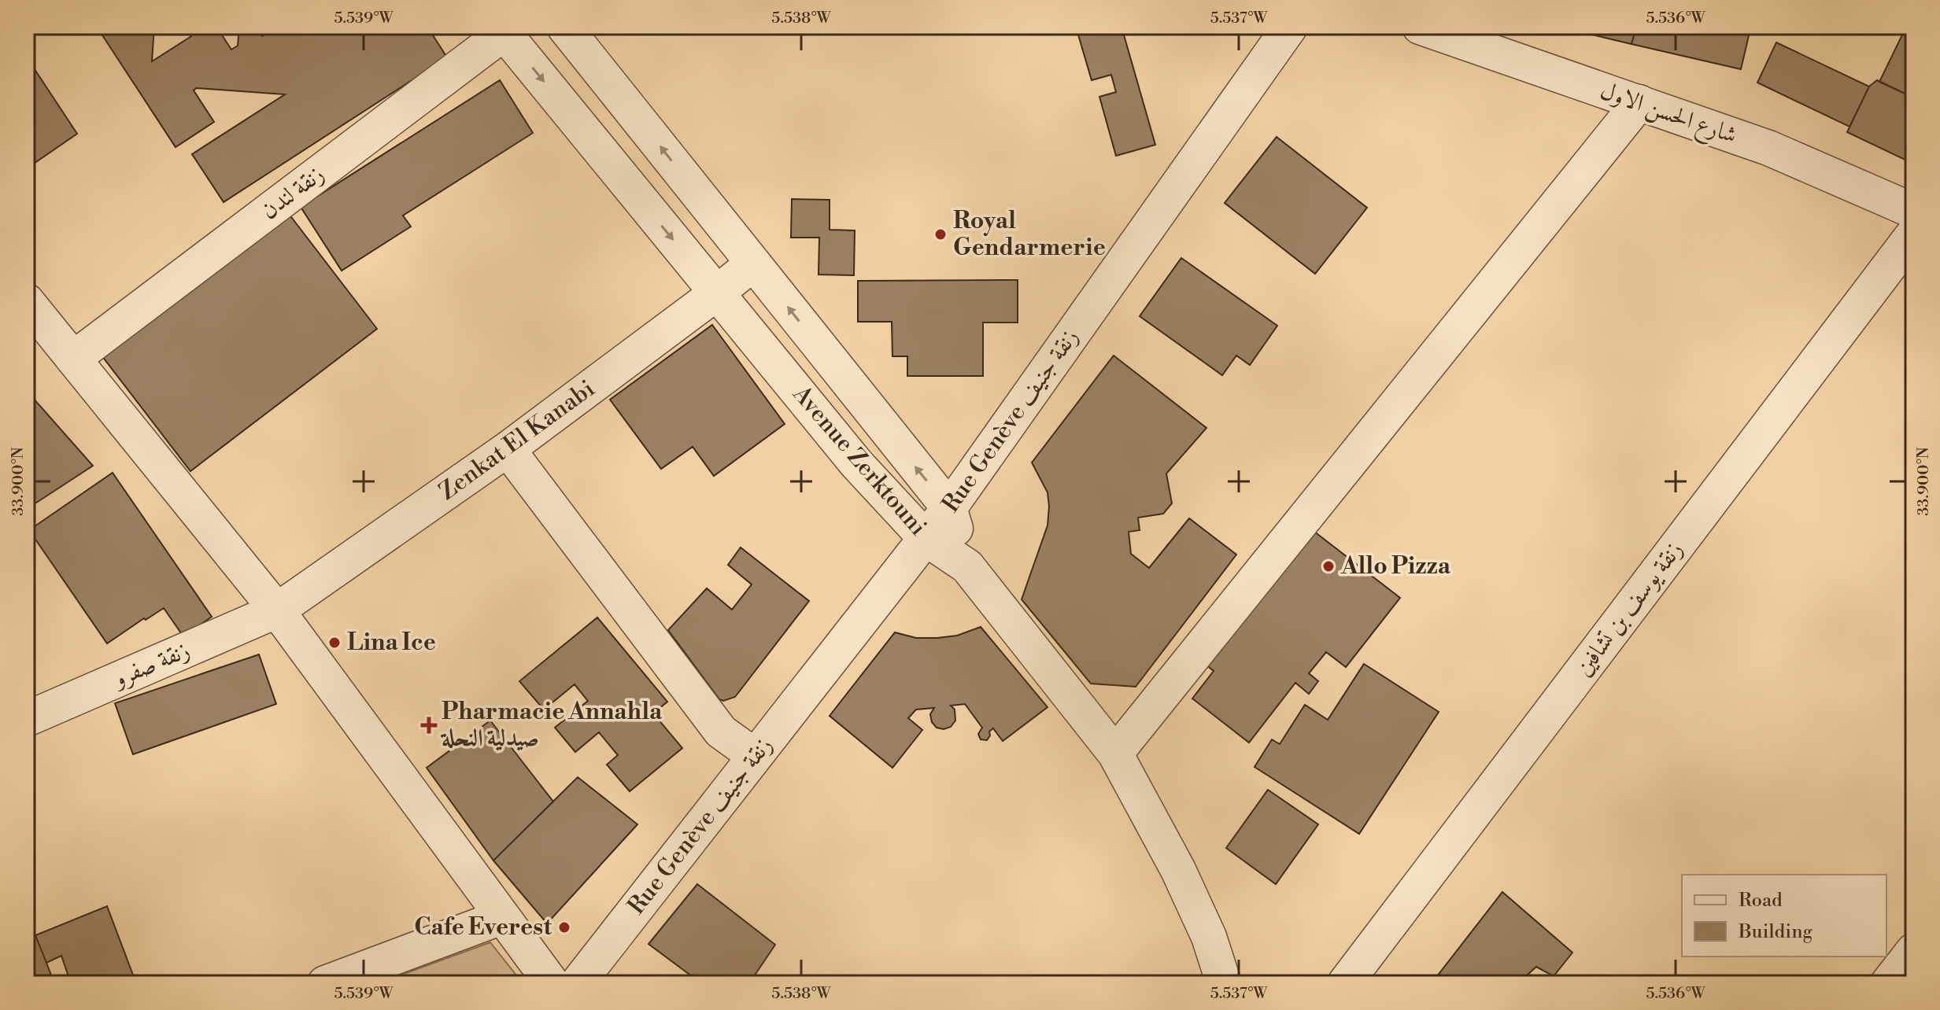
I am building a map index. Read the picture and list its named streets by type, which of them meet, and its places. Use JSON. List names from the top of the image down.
{
  "streets": {
    "street": [
      "شارع الحسن الاول",
      "زنقة لندن",
      "Rue Genève زنقة جنيف",
      "Zenkat El Kanabi",
      "Avenue Zerktouni",
      "زنقة يوسف بن تشافين",
      "زنقة صفرو"
    ]
  },
  "crossings": [
    ["زنقة لندن", "Avenue Zerktouni"],
    ["Rue Genève زنقة جنيف", "Avenue Zerktouni"],
    ["Zenkat El Kanabi", "Avenue Zerktouni"],
    ["Zenkat El Kanabi", "زنقة صفرو"]
  ],
  "places": {
    "other": [
      "Royal Gendarmerie",
      "Allo Pizza",
      "Lina Ice",
      "Cafe Everest"
    ],
    "health": ["Pharmacie Annahla صيدلية النحلة"]
  },
  "legend": ["Road", "Building"],
  "coordinates": [
    "5.539°W",
    "5.538°W",
    "5.537°W",
    "5.536°W",
    "33.900°N"
  ]
}
